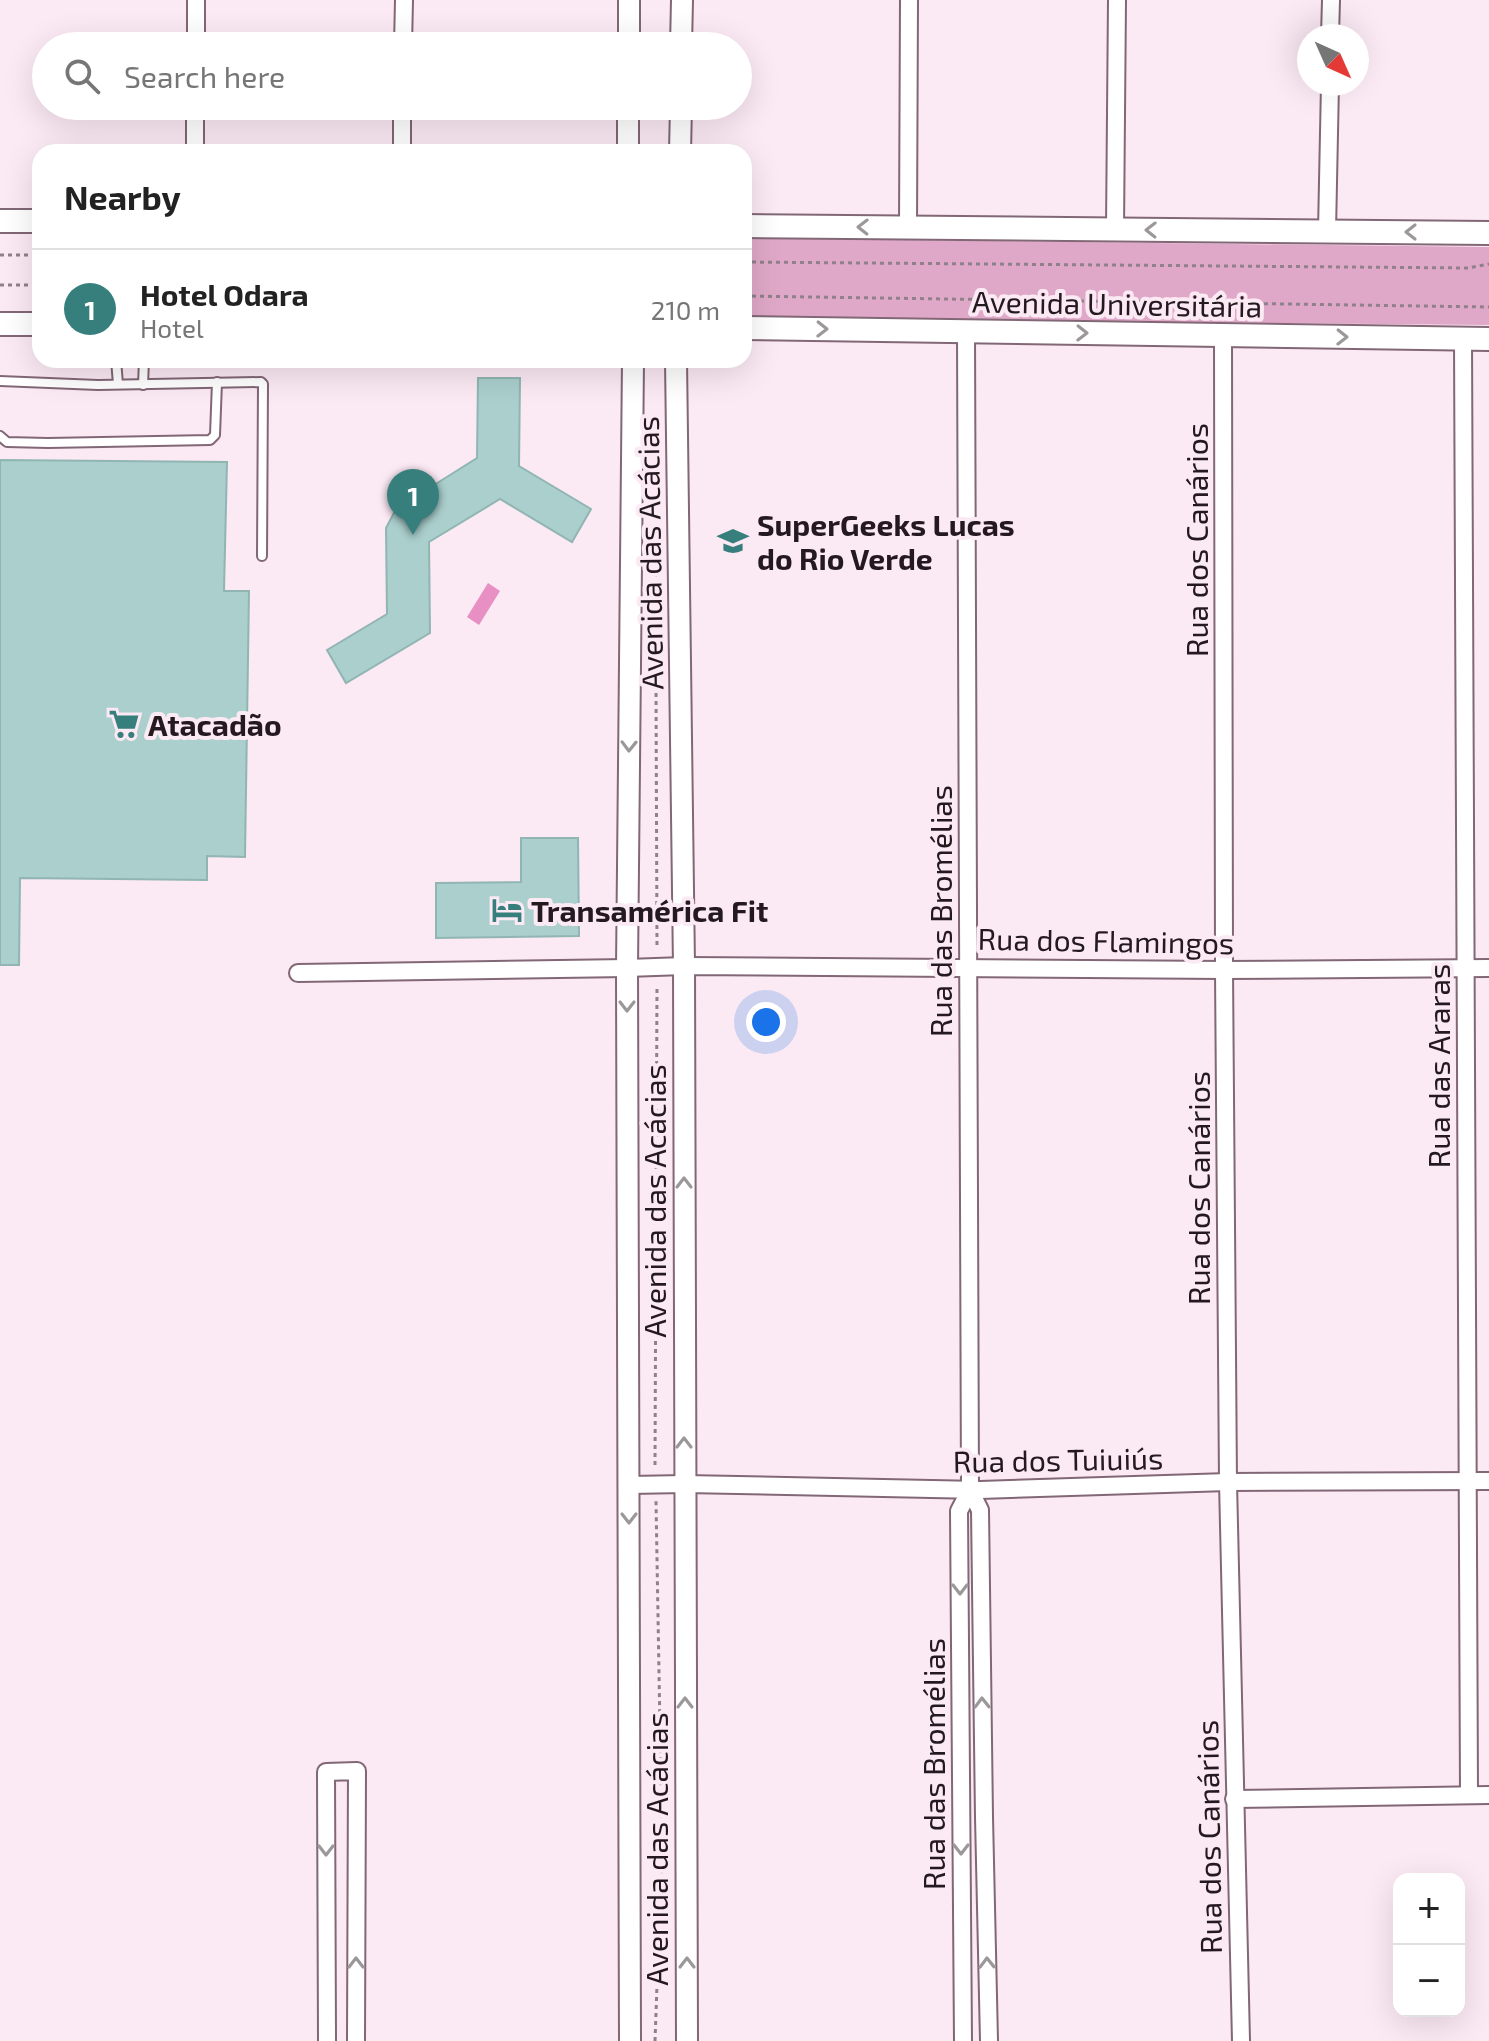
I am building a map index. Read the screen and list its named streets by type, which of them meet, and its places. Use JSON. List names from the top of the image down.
{
  "streets": {
    "main road": ["Avenida Universitária"],
    "street": [
      "Rua dos Canários",
      "Avenida das Acácias",
      "Rua das Bromélias",
      "Rua dos Flamingos",
      "Rua das Araras",
      "Rua dos Tuiuiús"
    ]
  },
  "crossings": [
    ["Avenida Universitária", "Rua dos Canários"],
    ["Avenida Universitária", "Rua das Bromélias"],
    ["Avenida Universitária", "Rua das Araras"],
    ["Rua dos Canários", "Rua dos Flamingos"],
    ["Rua dos Canários", "Rua dos Tuiuiús"],
    ["Avenida das Acácias", "Rua dos Flamingos"],
    ["Avenida das Acácias", "Rua dos Tuiuiús"],
    ["Rua das Bromélias", "Rua dos Flamingos"],
    ["Rua das Bromélias", "Rua dos Tuiuiús"],
    ["Rua dos Flamingos", "Rua das Araras"],
    ["Rua das Araras", "Rua dos Tuiuiús"]
  ],
  "places": {
    "school or university": ["SuperGeeks Lucas do Rio Verde"],
    "supermarket": ["Atacadão"],
    "hotel": ["Transamérica Fit"]
  },
  "north": "bottom right",
  "page": {
    "search": "Search here",
    "heading": "Nearby",
    "list": [
      {
        "mark": "1",
        "name": "Hotel Odara",
        "note": "Hotel",
        "value": "210 m"
      }
    ],
    "pins": "1",
    "map_buttons": ["+", "−"]
  }
}
